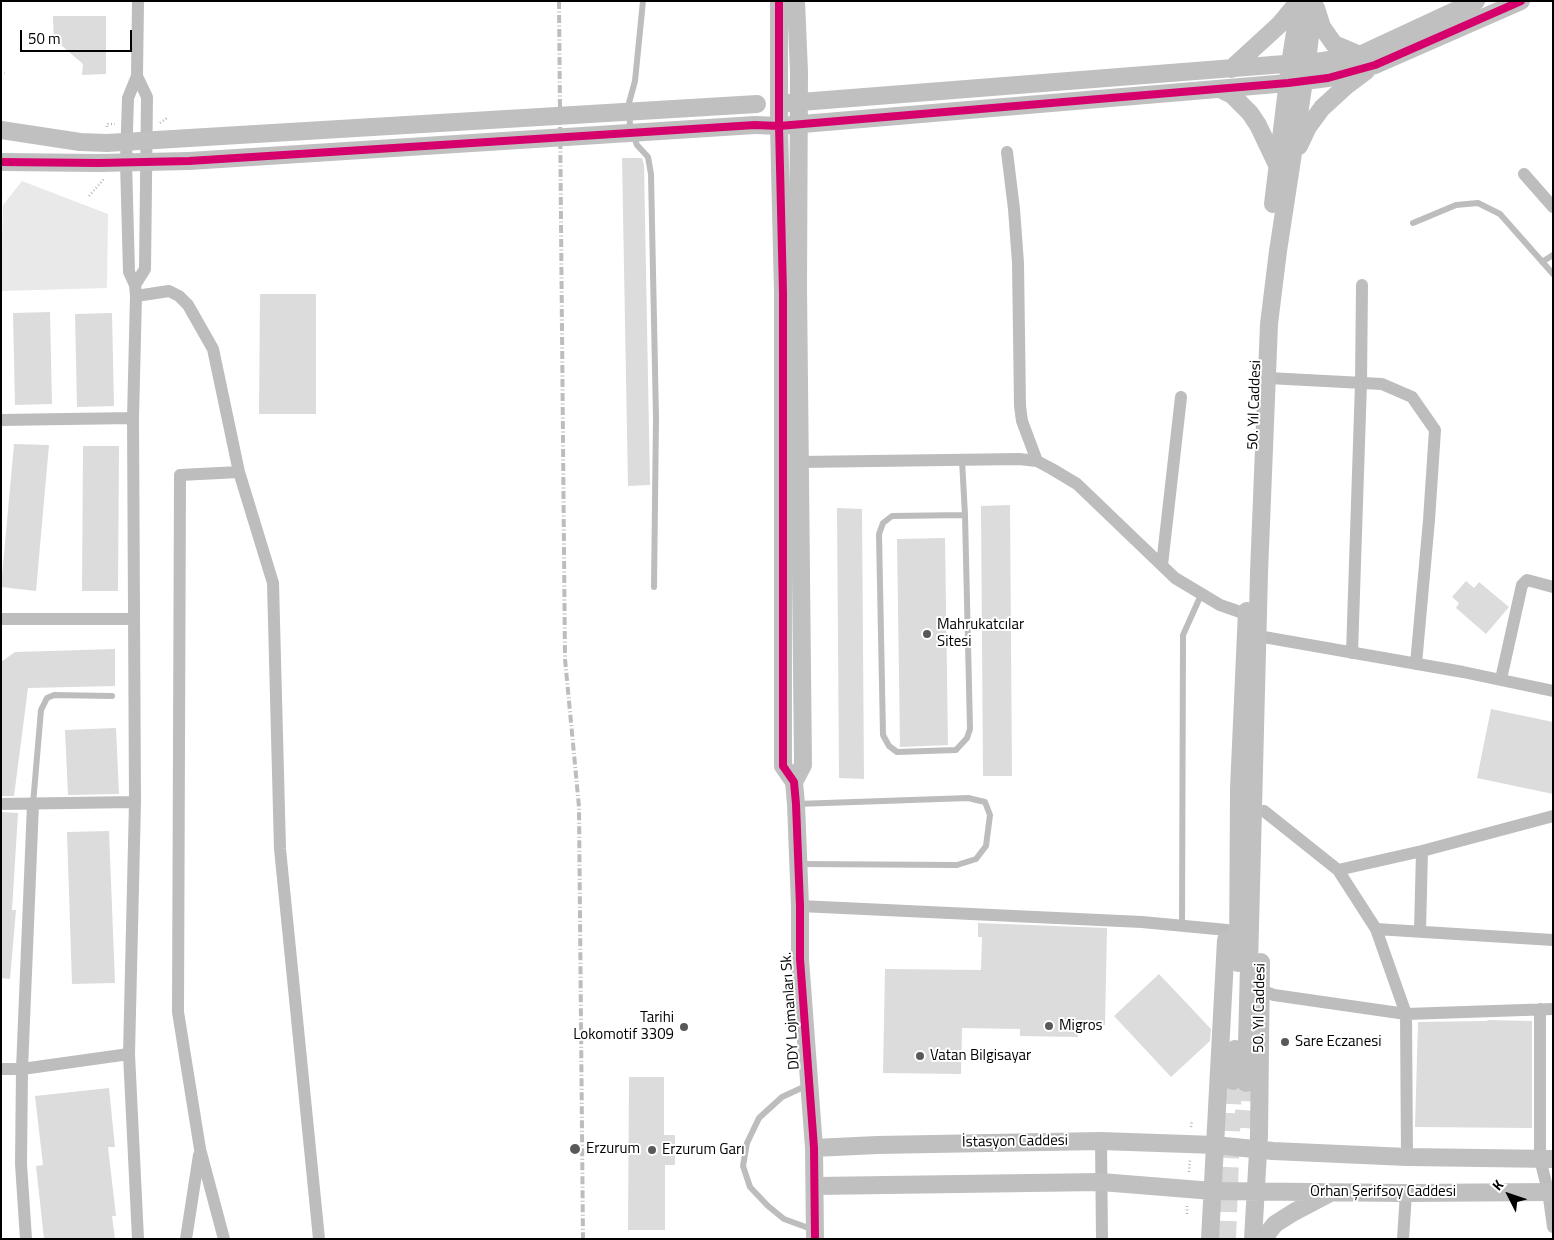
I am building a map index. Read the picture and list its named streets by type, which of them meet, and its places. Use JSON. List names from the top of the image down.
{
  "streets": {
    "street": [
      "50. Yıl Caddesi",
      "DDY Lojmanları Sk.",
      "İstasyon Caddesi",
      "Orhan Şerifsoy Caddesi"
    ]
  },
  "crossings": [
    ["50. Yıl Caddesi", "İstasyon Caddesi"],
    ["50. Yıl Caddesi", "Orhan Şerifsoy Caddesi"],
    ["DDY Lojmanları Sk.", "İstasyon Caddesi"]
  ],
  "places": [
    "Mahrukatcılar Sitesi",
    "Migros",
    "Tarihi Lokomotif 3309",
    "Sare Eczanesi",
    "Vatan Bilgisayar",
    "Erzurum",
    "Erzurum Garı"
  ],
  "scale_bar": "50 m",
  "north": "top left"
}
